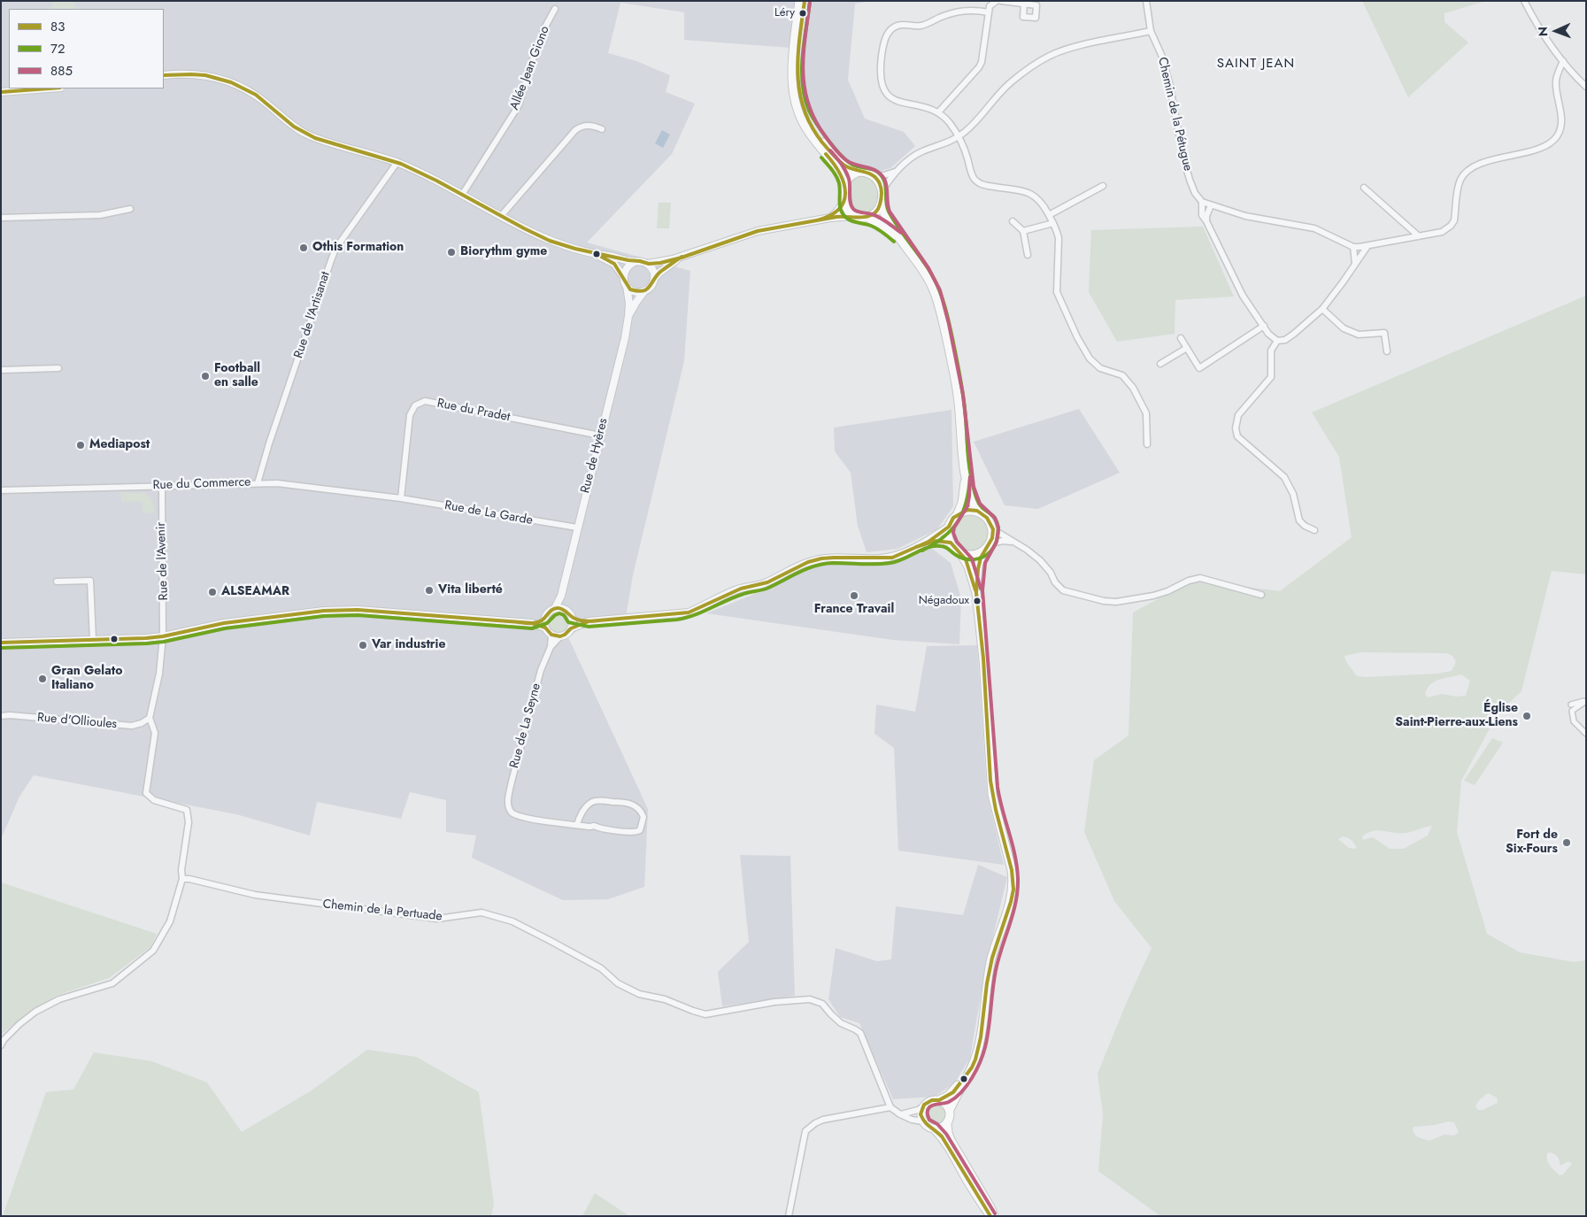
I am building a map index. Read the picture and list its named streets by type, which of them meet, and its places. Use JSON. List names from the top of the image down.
{
  "streets": {
    "street": [
      "Allée Jean Giono",
      "Chemin de la Pétugue",
      "Rue de l'Artisanat",
      "Rue du Pradet",
      "Rue de Hyères",
      "Rue du Commerce",
      "Rue de La Garde",
      "Rue de l'Avenir",
      "Rue d'Ollioules",
      "Rue de La Seyne",
      "Chemin de la Pertuade"
    ]
  },
  "crossings": [
    ["Rue de l'Artisanat", "Rue du Commerce"],
    ["Rue du Pradet", "Rue de Hyères"],
    ["Rue du Pradet", "Rue du Commerce"],
    ["Rue du Pradet", "Rue de La Garde"],
    ["Rue de Hyères", "Rue de La Garde"],
    ["Rue du Commerce", "Rue de La Garde"],
    ["Rue du Commerce", "Rue de l'Avenir"],
    ["Rue de l'Avenir", "Rue d'Ollioules"]
  ],
  "districts": ["SAINT JEAN"],
  "places": [
    "Léry",
    "Othis Formation",
    "Biorythm gyme",
    "Football en salle",
    "Mediapost",
    "Vita liberté",
    "ALSEAMAR",
    "France Travail",
    "Négadoux",
    "Var industrie",
    "Gran Gelato Italiano",
    "Église Saint-Pierre-aux-Liens",
    "Fort de Six-Fours"
  ],
  "lines": ["transit line 83", "transit line 72", "transit line 885"],
  "legend": ["83", "72", "885"],
  "north": "left"
}
